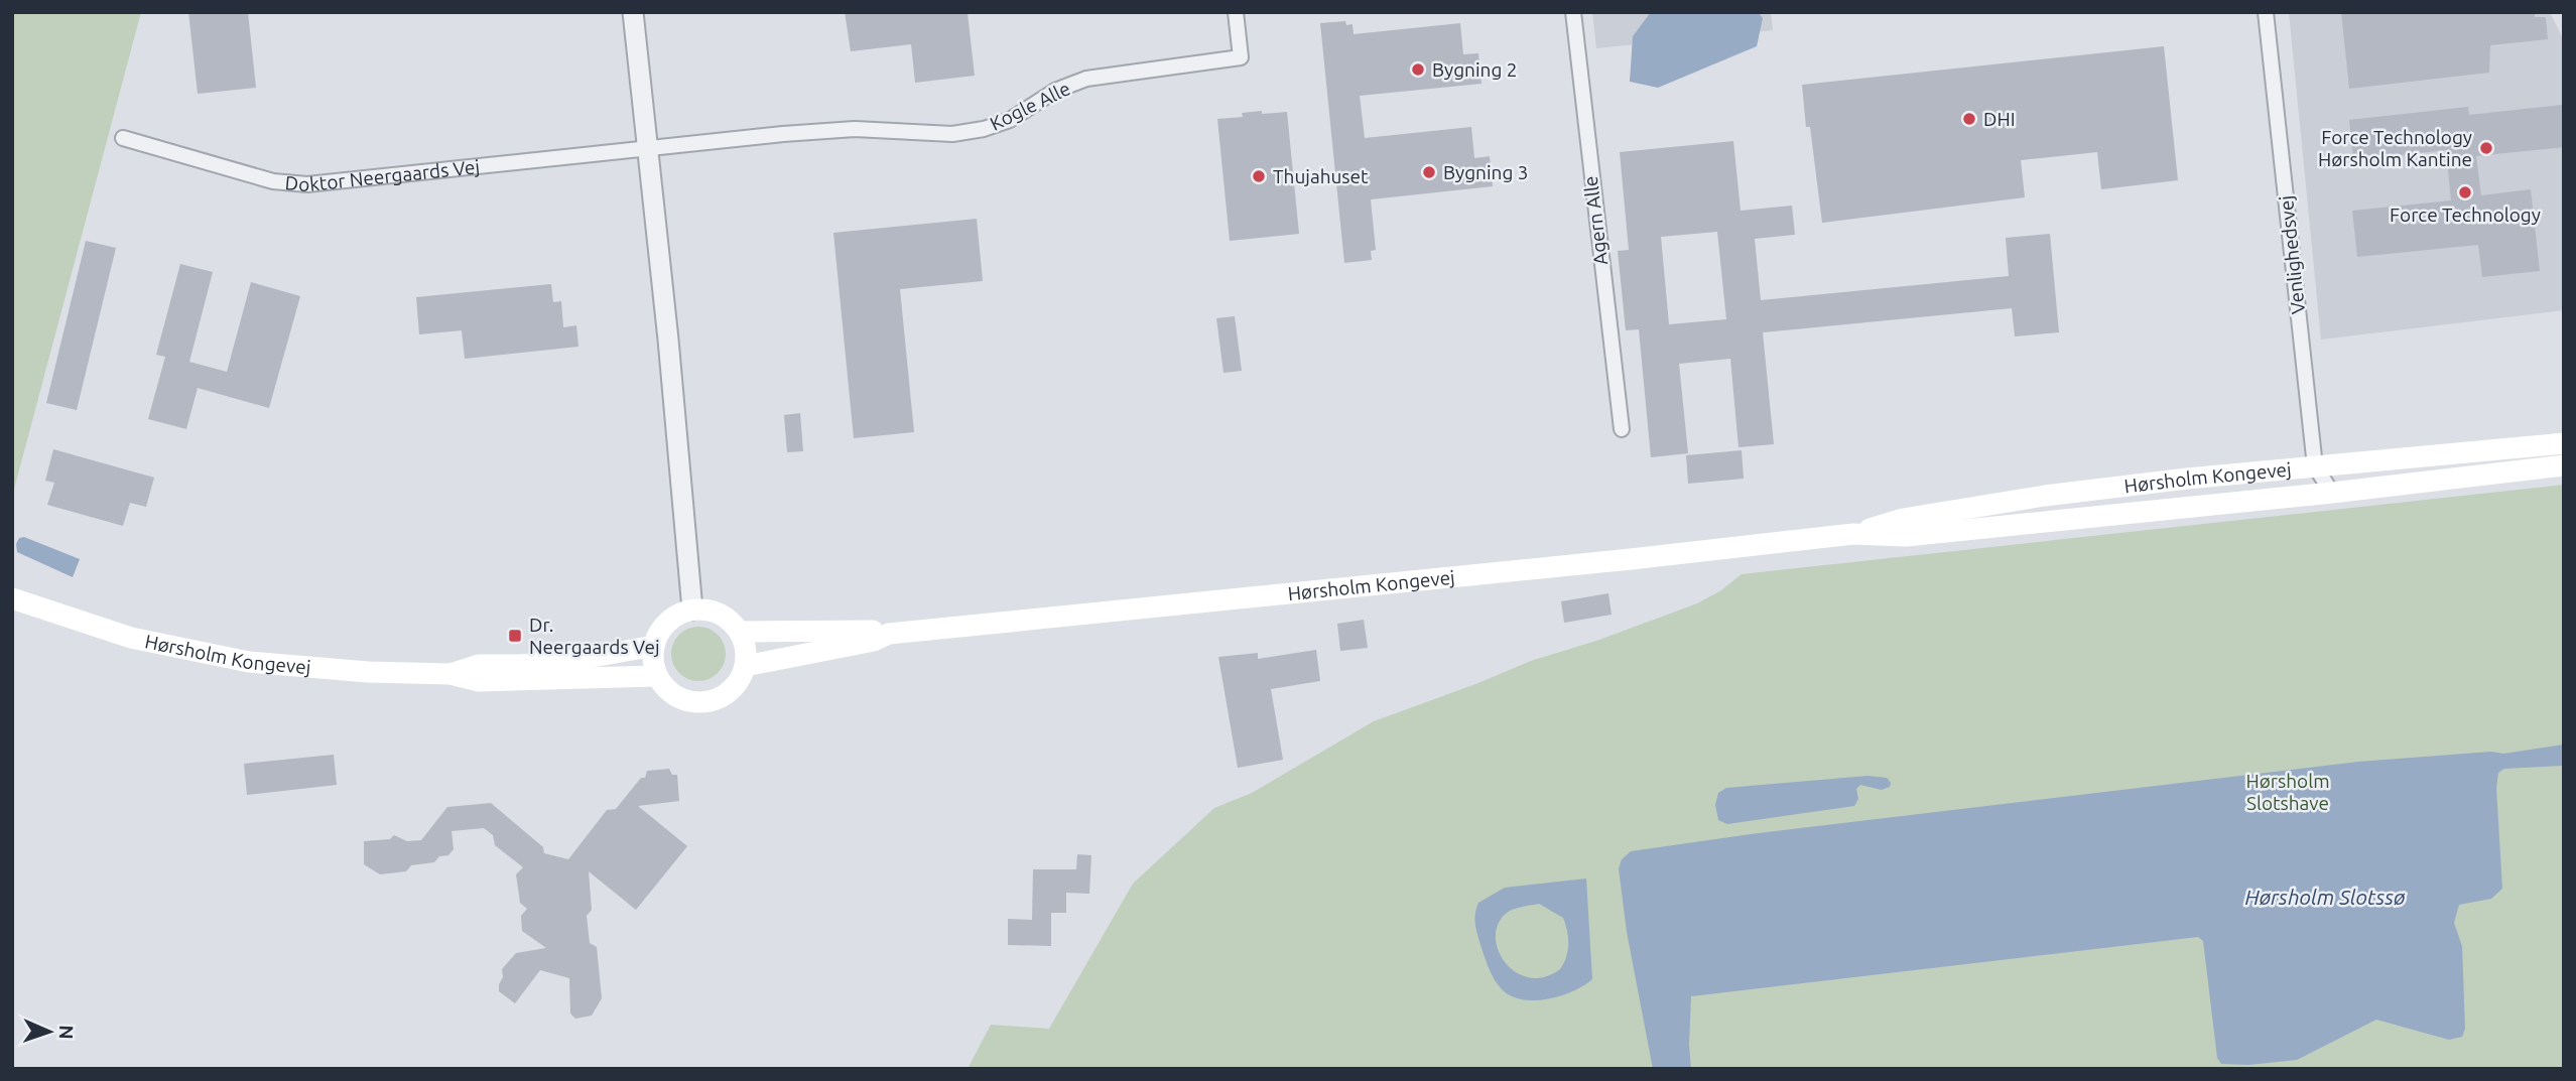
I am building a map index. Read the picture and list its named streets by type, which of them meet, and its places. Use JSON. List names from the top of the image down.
{
  "streets": {
    "main road": ["Hørsholm Kongevej"],
    "street": [
      "Kogle Alle",
      "Doktor Neergaards Vej",
      "Agern Alle",
      "Venlighedsvej"
    ]
  },
  "crossings": [
    ["Kogle Alle", "Doktor Neergaards Vej"],
    ["Venlighedsvej", "Hørsholm Kongevej"]
  ],
  "water": ["Hørsholm Slotssø"],
  "parks": ["Hørsholm Slotshave"],
  "places": {
    "other": [
      "Bygning 2",
      "DHI",
      "Force Technology Hørsholm Kantine",
      "Bygning 3",
      "Thujahuset",
      "Force Technology"
    ],
    "transit": ["Dr. Neergaards Vej"]
  },
  "north": "right"
}
